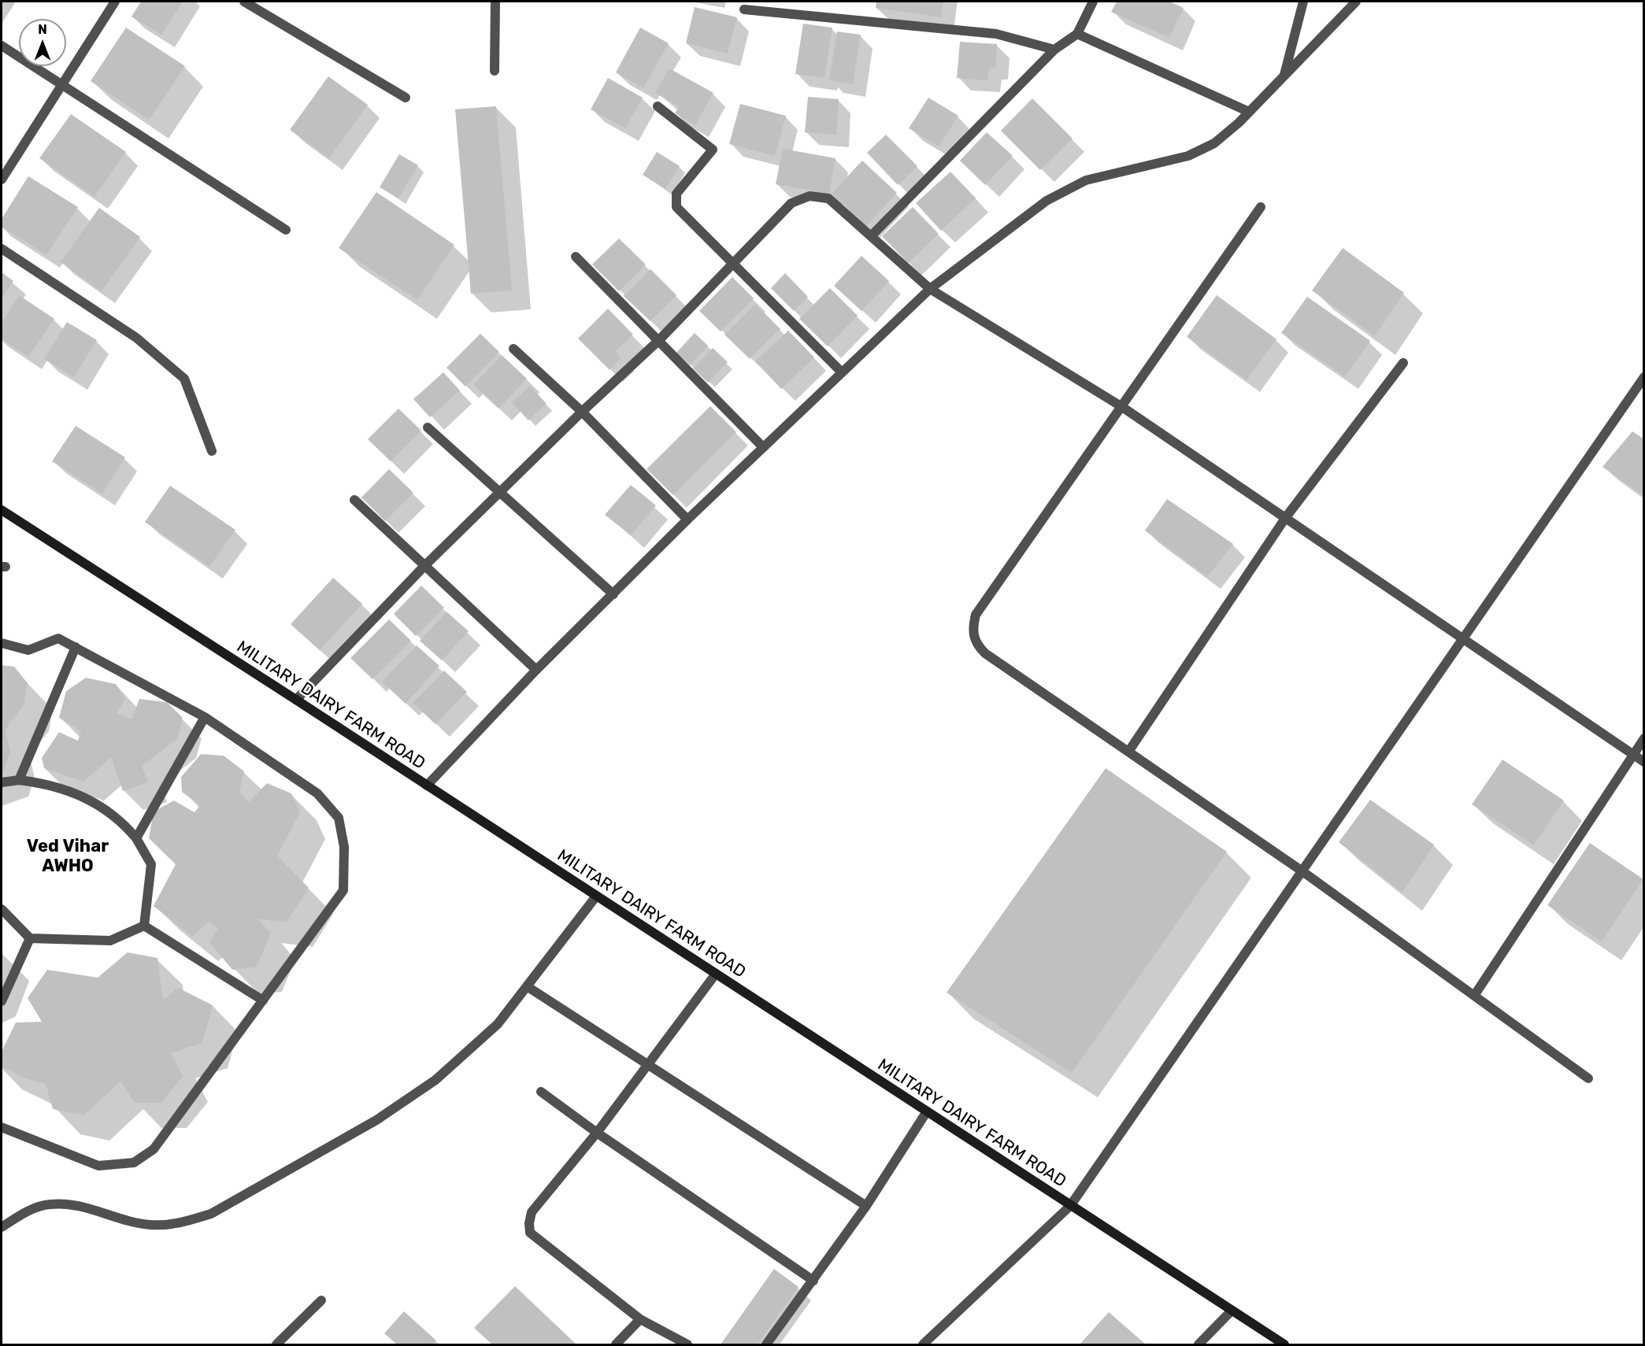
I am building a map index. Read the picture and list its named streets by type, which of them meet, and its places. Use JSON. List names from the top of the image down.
{
  "streets": {
    "main road": ["MILITARY DAIRY FARM ROAD"]
  },
  "districts": ["Ved Vihar AWHO"],
  "north": "top"
}
